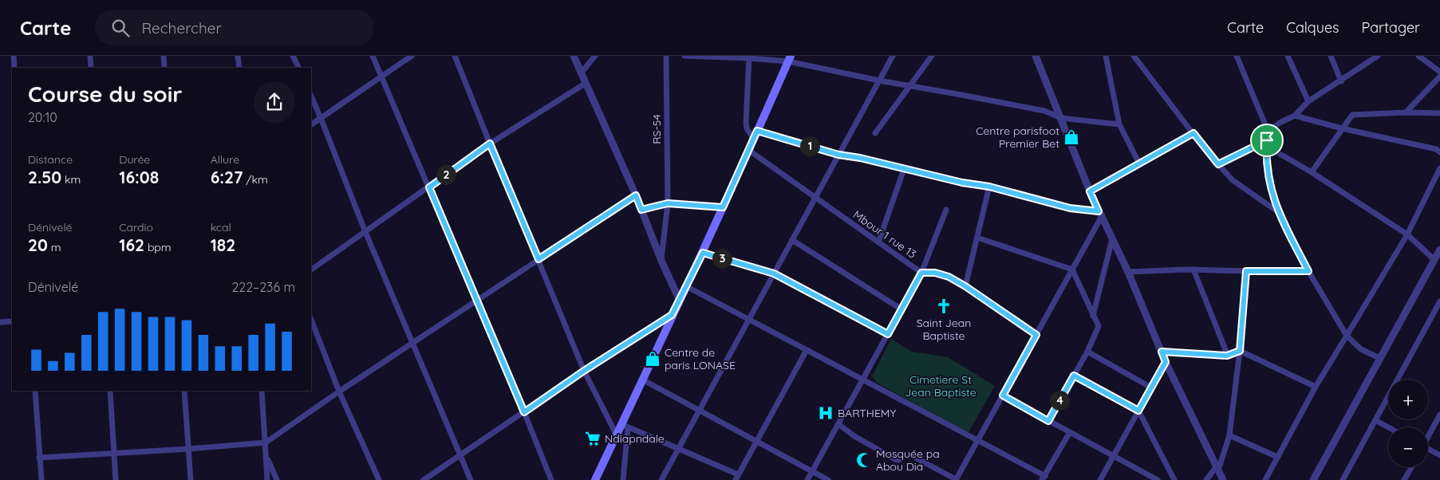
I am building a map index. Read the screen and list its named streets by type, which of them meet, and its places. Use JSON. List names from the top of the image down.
{
  "streets": {
    "street": ["RS-54", "Mbour 1 rue 13"]
  },
  "parks": ["Cimetiere St Jean Baptiste"],
  "places": {
    "shop": ["Centre parisfoot Premier Bet", "Centre de paris LONASE"],
    "church": ["Saint Jean Baptiste"],
    "hospital": ["BARTHEMY"],
    "supermarket": ["Ndiapndale"],
    "mosque": ["Mosquée pa Abou Dia"]
  },
  "page": {
    "header": "Carte",
    "search": "Rechercher",
    "nav": ["Carte", "Calques", "Partager"],
    "heading": ["Course du soir", "20:10"],
    "stats": [
      ["Distance", "2.50 km"],
      ["Durée", "16:08"],
      ["Allure", "6:27 /km"],
      ["Dénivelé", "20 m"],
      ["Cardio", "162 bpm"],
      ["kcal", "182"]
    ],
    "pins": [
      "1",
      "2",
      "3",
      "4"
    ],
    "chart": ["Dénivelé", "222–236 m"],
    "map_buttons": ["+", "−"]
  }
}
